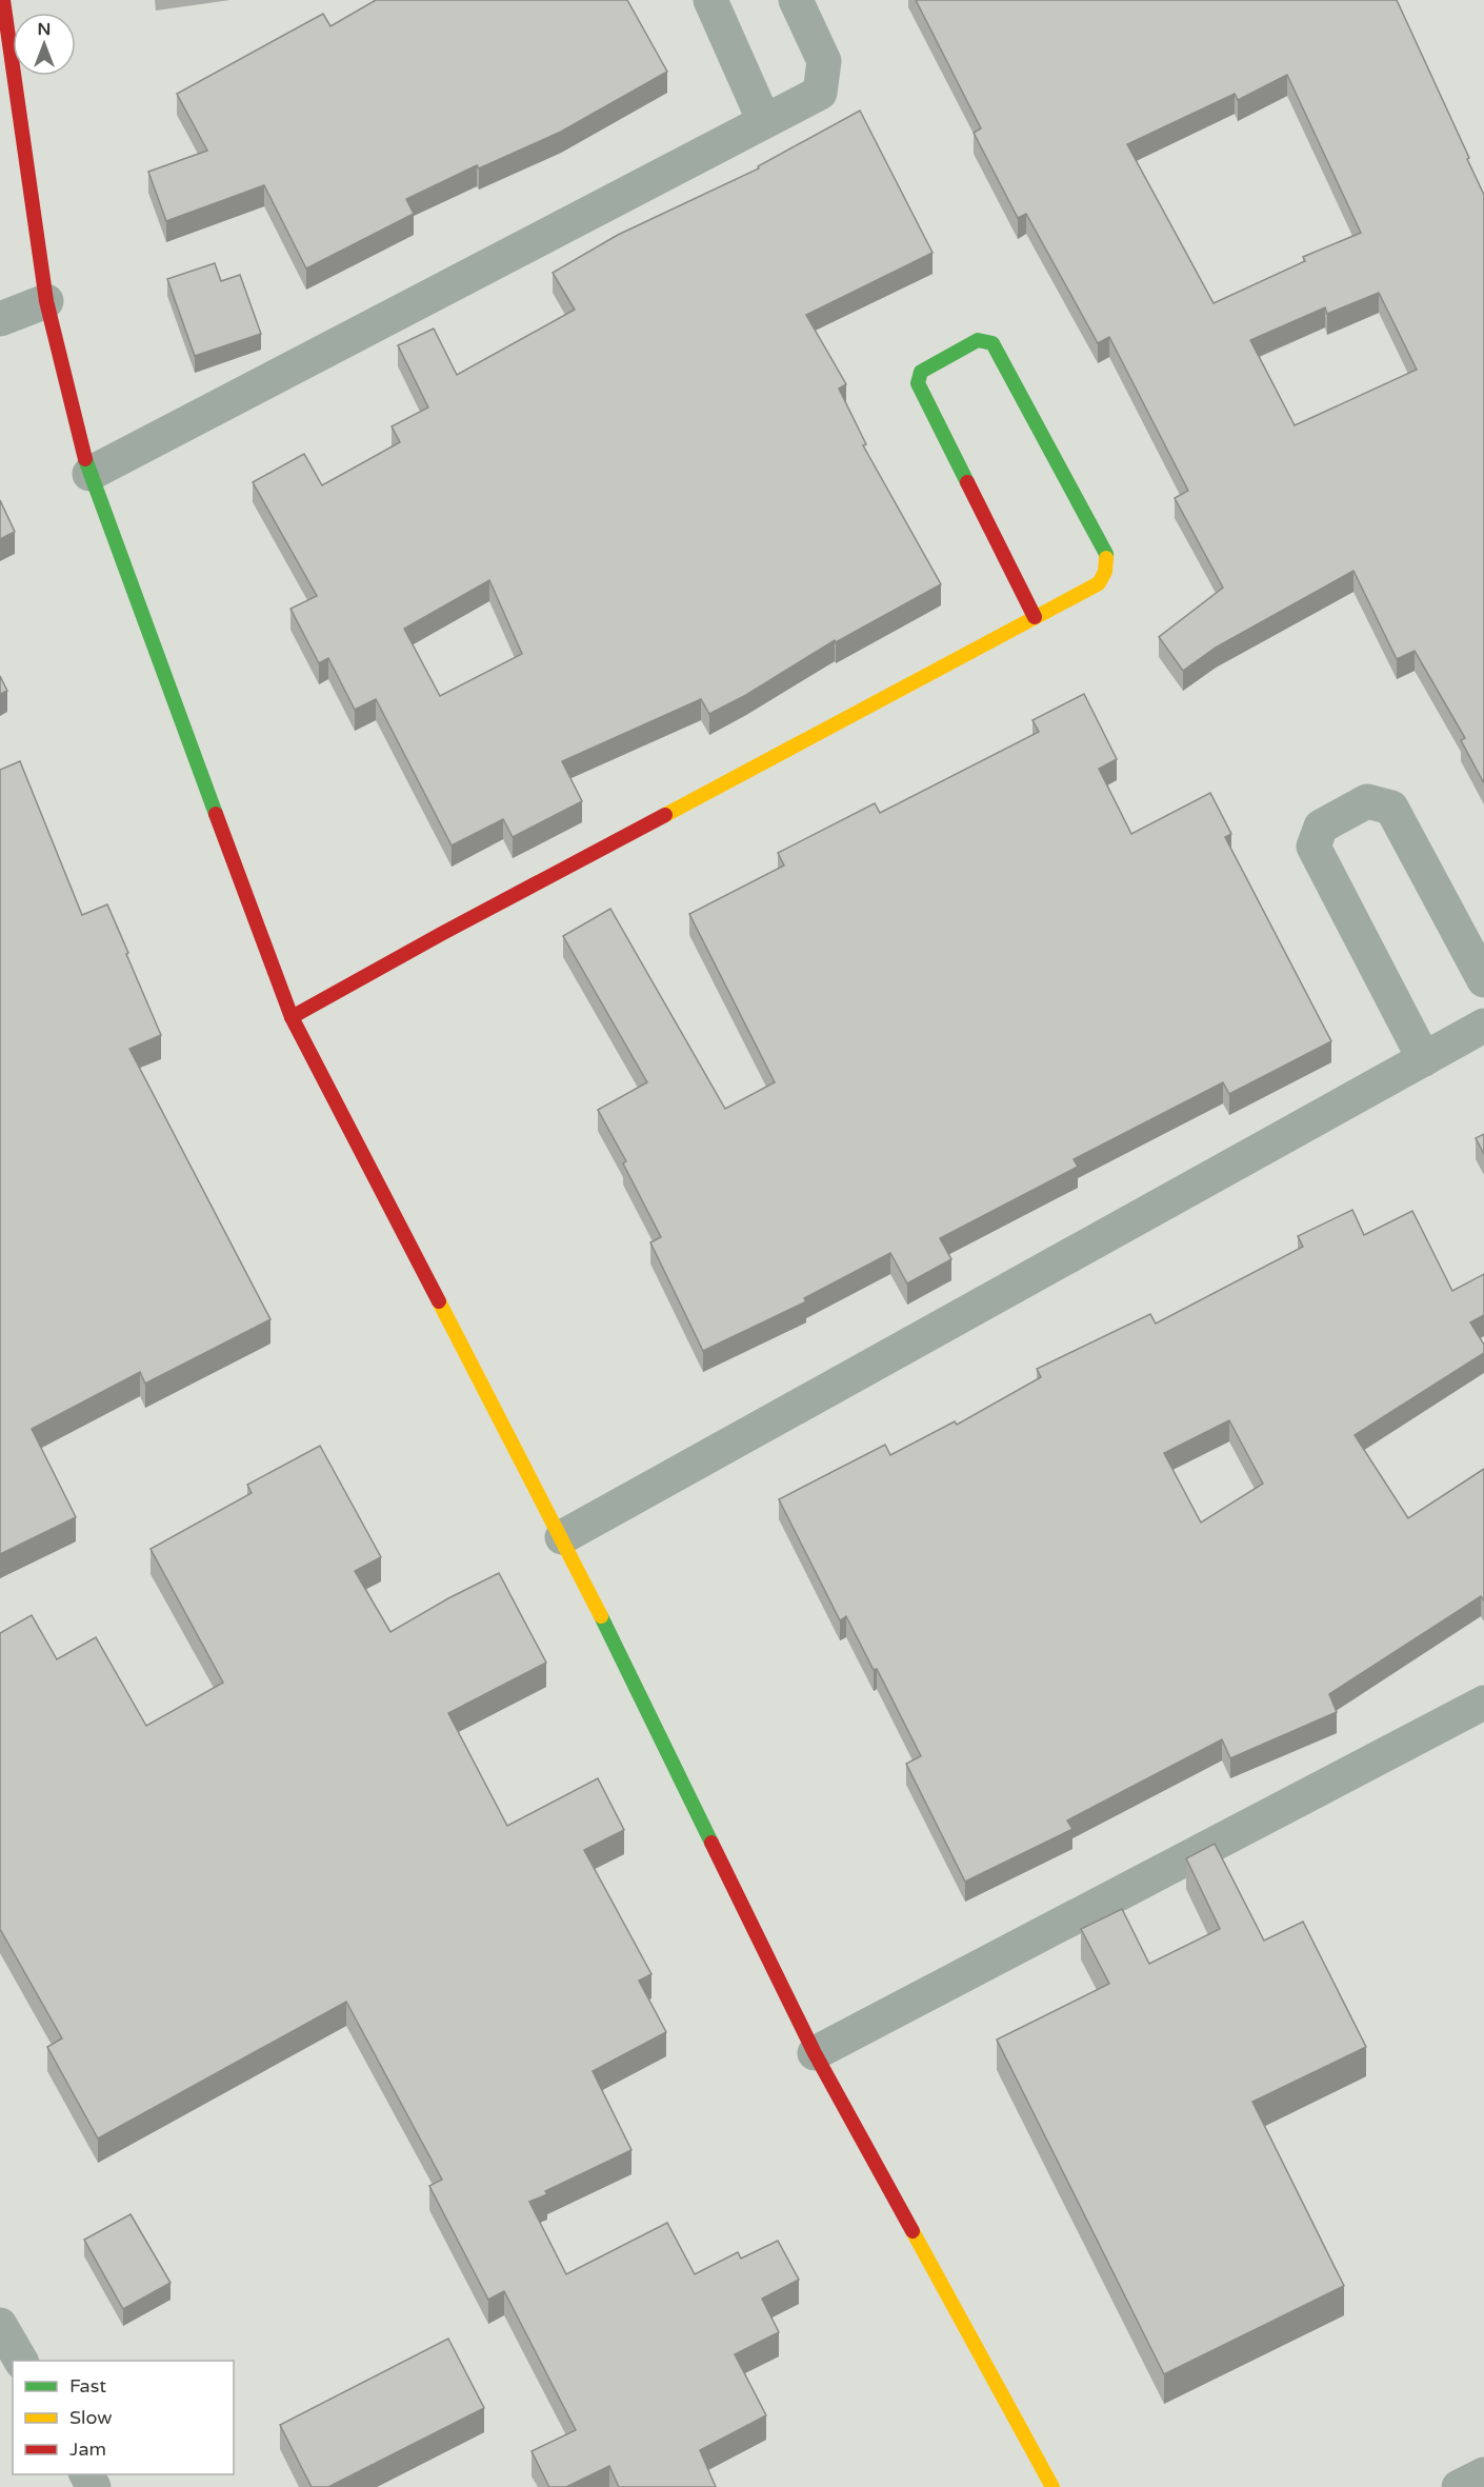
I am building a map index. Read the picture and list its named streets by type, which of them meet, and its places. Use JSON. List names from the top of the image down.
{
  "legend": ["Fast", "Slow", "Jam"],
  "north": "top"
}
